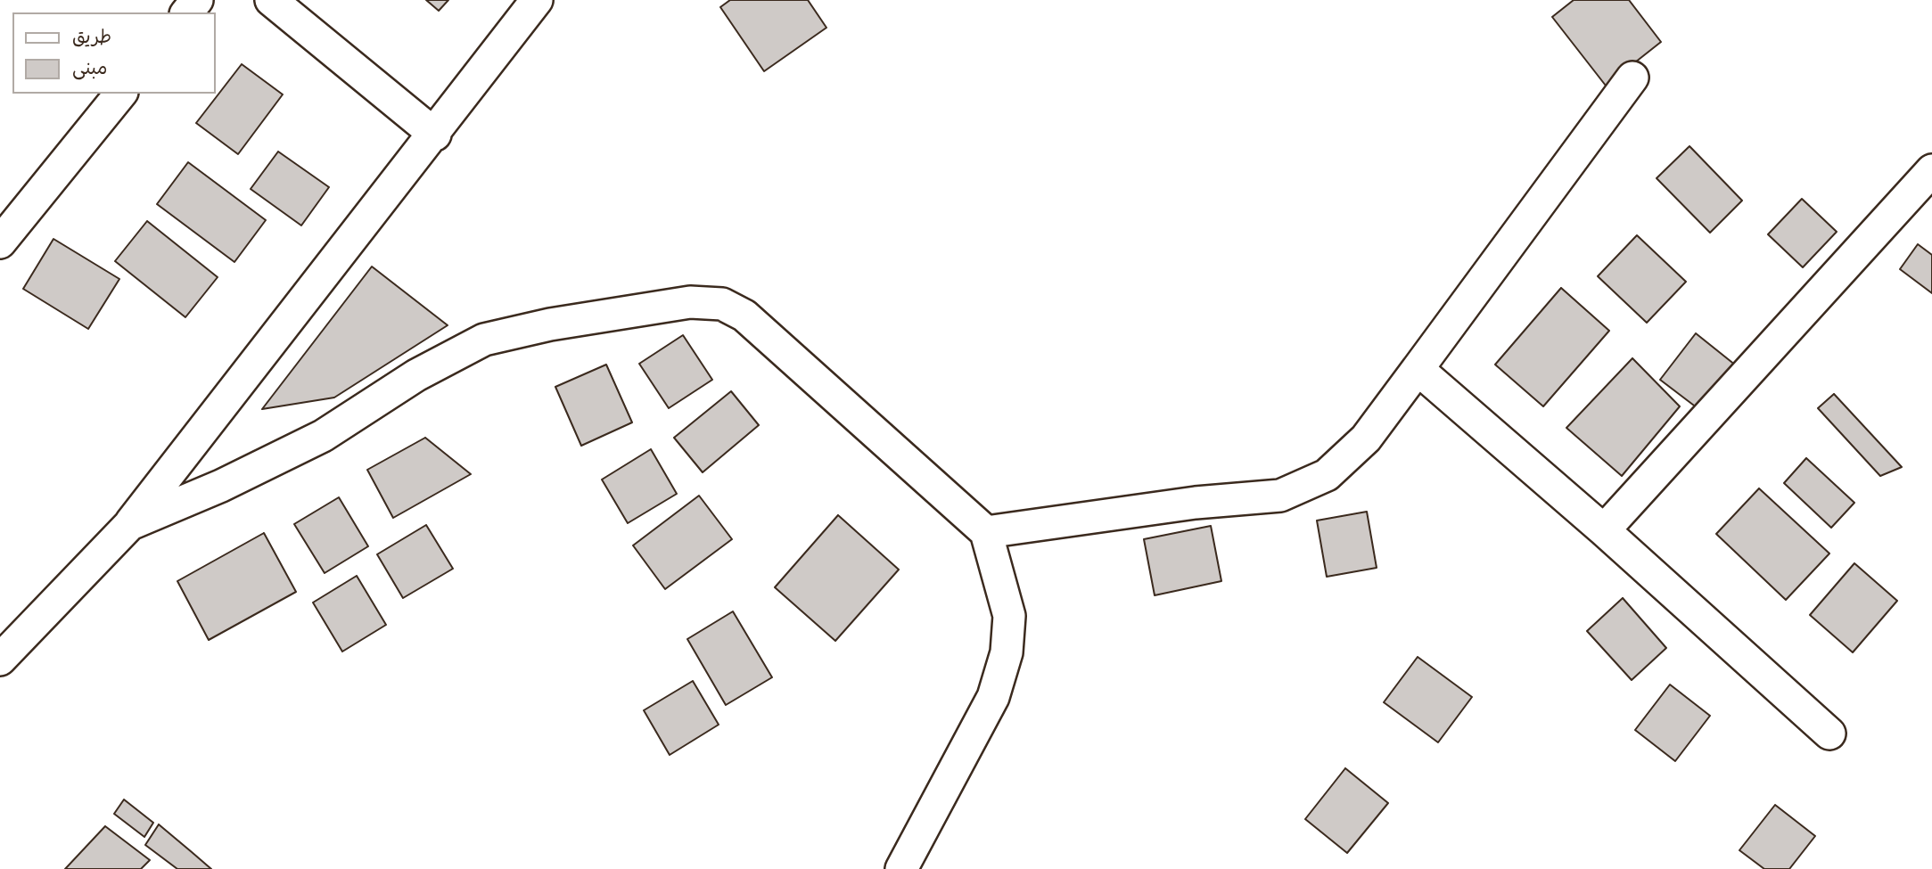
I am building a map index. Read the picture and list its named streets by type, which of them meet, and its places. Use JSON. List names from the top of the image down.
{
  "legend": ["طريق", "مبنى"]
}
